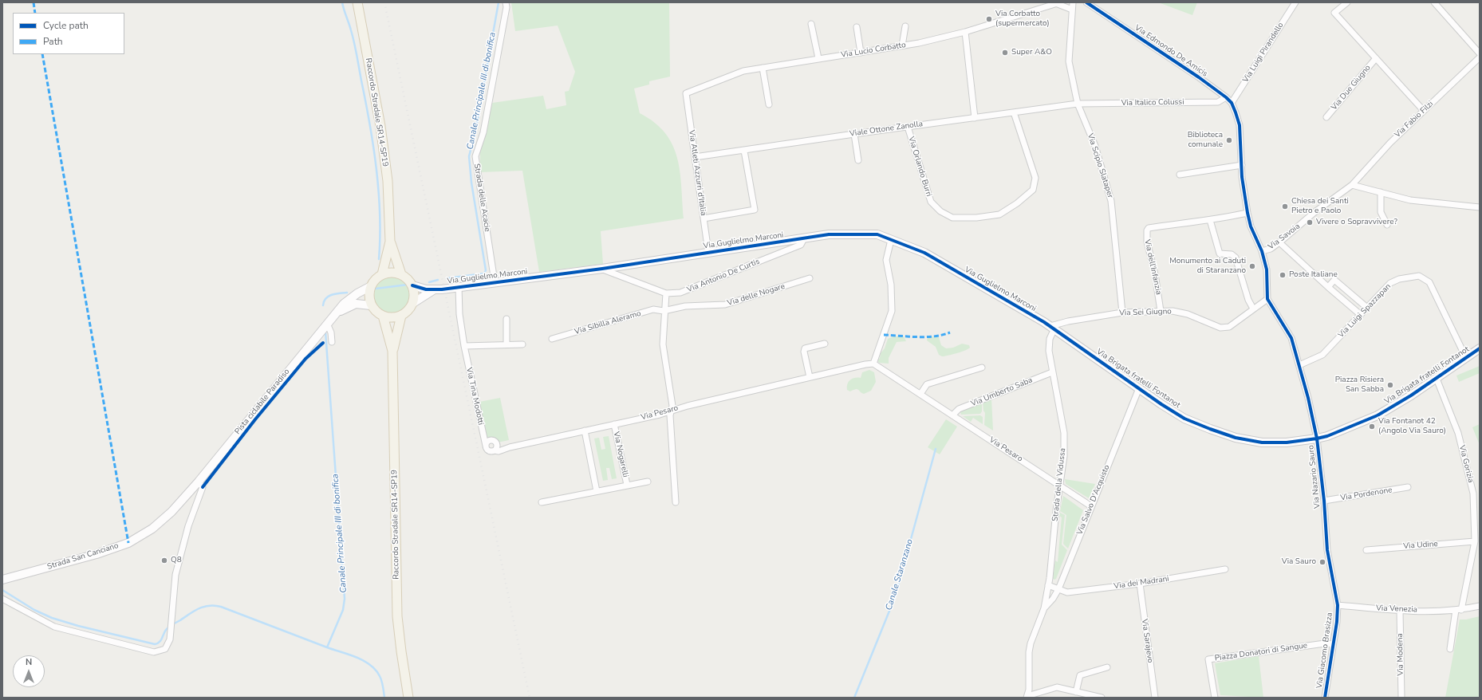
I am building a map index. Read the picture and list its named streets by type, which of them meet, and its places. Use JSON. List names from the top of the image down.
{
  "streets": {
    "main road": ["Raccordo Stradale SR14-SP19"],
    "street": [
      "Via Lucio Corbatto",
      "Via Edmondo De Amicis",
      "Via Luigi Pirandello",
      "Via Due Giugno",
      "Via Italico Colussi",
      "Via Fabio Filzi",
      "Viale Ottone Zanolla",
      "Via Scipio Slataper",
      "Via Orlando Burri",
      "Via Atleti Azzurri d'Italia",
      "Strada delle Acacie",
      "Via Savoia",
      "Via Guglielmo Marconi",
      "Via dell'Infanzia",
      "Via Antonio De Curtis",
      "Via delle Nogare",
      "Via Luigi Spazzapan",
      "Via Sei Giugno",
      "Via Sibilla Aleramo",
      "Via Brigata fratelli Fontanot",
      "Via Umberto Saba",
      "Via Tina Modotti",
      "Via Pesaro",
      "Via Nogarelli",
      "Via Gorizia",
      "Via Nazario Sauro",
      "Strada della Vidussa",
      "Via Pordenone",
      "Via Salvo D'Acquisto",
      "Via Udine",
      "Strada San Canciano",
      "Via dei Madrani",
      "Via Venezia",
      "Via Sarajevo",
      "Via Giacomo Brasizza",
      "Piazza Donatori di Sangue",
      "Via Modena"
    ],
    "cycle path": ["Pista ciclabile Paradiso"]
  },
  "crossings": [
    ["Via Lucio Corbatto", "Via Atleti Azzurri d'Italia"],
    ["Via Edmondo De Amicis", "Via Luigi Pirandello"],
    ["Via Edmondo De Amicis", "Via Italico Colussi"],
    ["Via Edmondo De Amicis", "Via Savoia"],
    ["Via Edmondo De Amicis", "Via dell'Infanzia"],
    ["Via Edmondo De Amicis", "Via Sei Giugno"],
    ["Via Edmondo De Amicis", "Via Nazario Sauro"],
    ["Via Due Giugno", "Via Fabio Filzi"],
    ["Via Italico Colussi", "Viale Ottone Zanolla"],
    ["Via Italico Colussi", "Via Scipio Slataper"],
    ["Raccordo Stradale SR14-SP19", "Via Guglielmo Marconi"],
    ["Raccordo Stradale SR14-SP19", "Strada San Canciano"],
    ["Via Fabio Filzi", "Via Savoia"],
    ["Viale Ottone Zanolla", "Via Scipio Slataper"],
    ["Viale Ottone Zanolla", "Via Orlando Burri"],
    ["Viale Ottone Zanolla", "Via Atleti Azzurri d'Italia"],
    ["Via Scipio Slataper", "Via Sei Giugno"],
    ["Via Atleti Azzurri d'Italia", "Via Guglielmo Marconi"],
    ["Strada delle Acacie", "Via Guglielmo Marconi"],
    ["Via Guglielmo Marconi", "Via Antonio De Curtis"],
    ["Via Guglielmo Marconi", "Via Sei Giugno"],
    ["Via Guglielmo Marconi", "Via Brigata fratelli Fontanot"],
    ["Via Guglielmo Marconi", "Via Tina Modotti"],
    ["Via Guglielmo Marconi", "Strada della Vidussa"],
    ["Via Guglielmo Marconi", "Strada San Canciano"],
    ["Via dell'Infanzia", "Via Sei Giugno"],
    ["Via delle Nogare", "Via Sibilla Aleramo"],
    ["Via Luigi Spazzapan", "Via Brigata fratelli Fontanot"],
    ["Via Luigi Spazzapan", "Via Nazario Sauro"],
    ["Via Sei Giugno", "Via Brigata fratelli Fontanot"],
    ["Via Sei Giugno", "Via Nazario Sauro"],
    ["Via Sei Giugno", "Strada della Vidussa"],
    ["Via Brigata fratelli Fontanot", "Via Gorizia"],
    ["Via Brigata fratelli Fontanot", "Via Nazario Sauro"],
    ["Via Brigata fratelli Fontanot", "Strada della Vidussa"],
    ["Via Brigata fratelli Fontanot", "Via Salvo D'Acquisto"],
    ["Via Umberto Saba", "Via Pesaro"],
    ["Via Umberto Saba", "Strada della Vidussa"],
    ["Via Tina Modotti", "Via Pesaro"],
    ["Via Pesaro", "Via Nogarelli"],
    ["Via Pesaro", "Strada della Vidussa"],
    ["Via Pesaro", "Via Salvo D'Acquisto"],
    ["Via Gorizia", "Via Udine"],
    ["Via Gorizia", "Via Venezia"],
    ["Via Nazario Sauro", "Via Pordenone"],
    ["Via Nazario Sauro", "Via Venezia"],
    ["Via Nazario Sauro", "Via Giacomo Brasizza"],
    ["Strada della Vidussa", "Via Salvo D'Acquisto"],
    ["Via Salvo D'Acquisto", "Via dei Madrani"],
    ["Via dei Madrani", "Via Sarajevo"],
    ["Via Venezia", "Via Giacomo Brasizza"],
    ["Via Venezia", "Via Modena"],
    ["Via Giacomo Brasizza", "Piazza Donatori di Sangue"]
  ],
  "water": ["Canale Principale III di bonifica", "Canale Staranzano"],
  "places": [
    "Via Corbatto (supermercato)",
    "Super A&O",
    "Biblioteca comunale",
    "Chiesa dei Santi Pietro e Paolo",
    "Vivere o Sopravvivere?",
    "Monumento ai Caduti di Staranzano",
    "Poste Italiane",
    "Piazza Risiera San Sabba",
    "Via Fontanot 42 (Angolo Via Sauro)",
    "Q8",
    "Via Sauro"
  ],
  "legend": ["Cycle path", "Path"],
  "north": "top"
}
